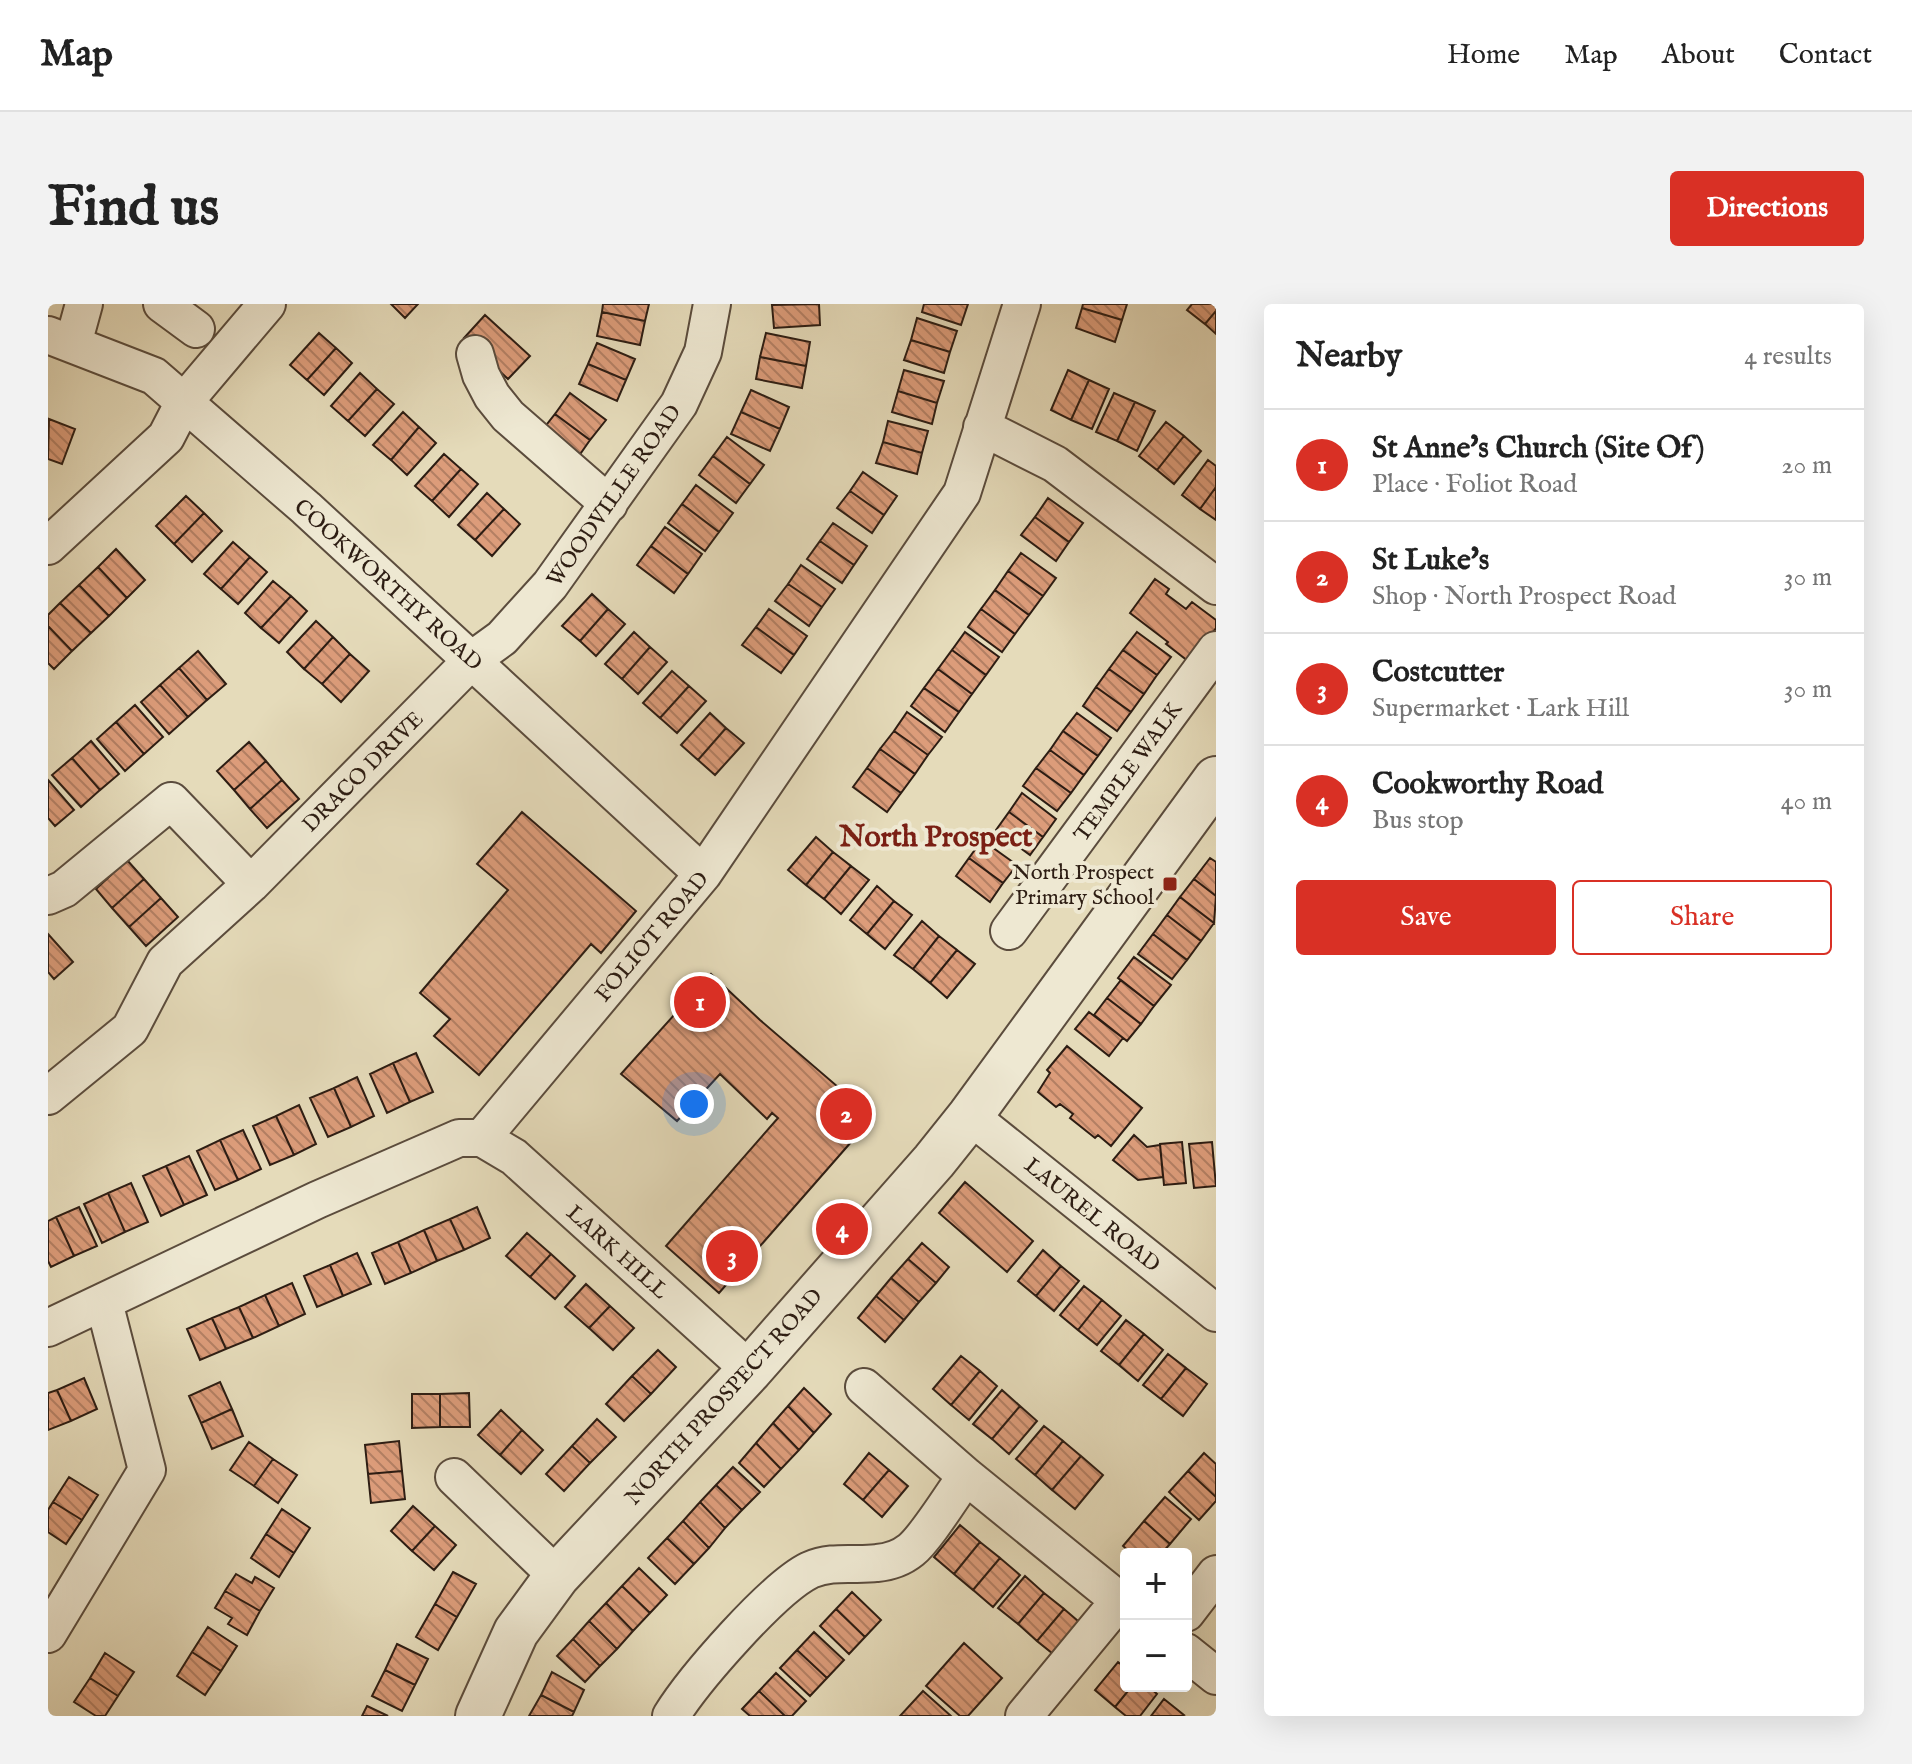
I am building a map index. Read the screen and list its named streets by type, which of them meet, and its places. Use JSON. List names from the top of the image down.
{
  "streets": {
    "street": [
      "WOODVILLE ROAD",
      "COOKWORTHY ROAD",
      "DRACO DRIVE",
      "TEMPLE WALK",
      "FOLIOT ROAD",
      "LAUREL ROAD",
      "LARK HILL",
      "NORTH PROSPECT ROAD"
    ]
  },
  "crossings": [
    ["WOODVILLE ROAD", "COOKWORTHY ROAD"],
    ["WOODVILLE ROAD", "DRACO DRIVE"],
    ["COOKWORTHY ROAD", "DRACO DRIVE"],
    ["COOKWORTHY ROAD", "FOLIOT ROAD"],
    ["FOLIOT ROAD", "LARK HILL"],
    ["LAUREL ROAD", "NORTH PROSPECT ROAD"],
    ["LARK HILL", "NORTH PROSPECT ROAD"]
  ],
  "districts": ["North Prospect"],
  "places": {
    "transit": ["North Prospect Primary School"]
  },
  "page": {
    "header": "Map",
    "nav": [
      "Home",
      "Map",
      "About",
      "Contact"
    ],
    "buttons": [
      "Directions",
      ["Save", "Share"]
    ],
    "title": "Find us",
    "heading": ["Nearby", "4 results"],
    "list": [
      {
        "mark": "1",
        "name": "St Anne's Church (Site Of)",
        "note": "Place · Foliot Road",
        "value": "20 m"
      },
      {
        "mark": "2",
        "name": "St Luke's",
        "note": "Shop · North Prospect Road",
        "value": "30 m"
      },
      {
        "mark": "3",
        "name": "Costcutter",
        "note": "Supermarket · Lark Hill",
        "value": "30 m"
      },
      {
        "mark": "4",
        "name": "Cookworthy Road",
        "note": "Bus stop",
        "value": "40 m"
      }
    ],
    "pins": [
      "1",
      "2",
      "4",
      "3"
    ],
    "map_buttons": ["+", "−"]
  }
}
